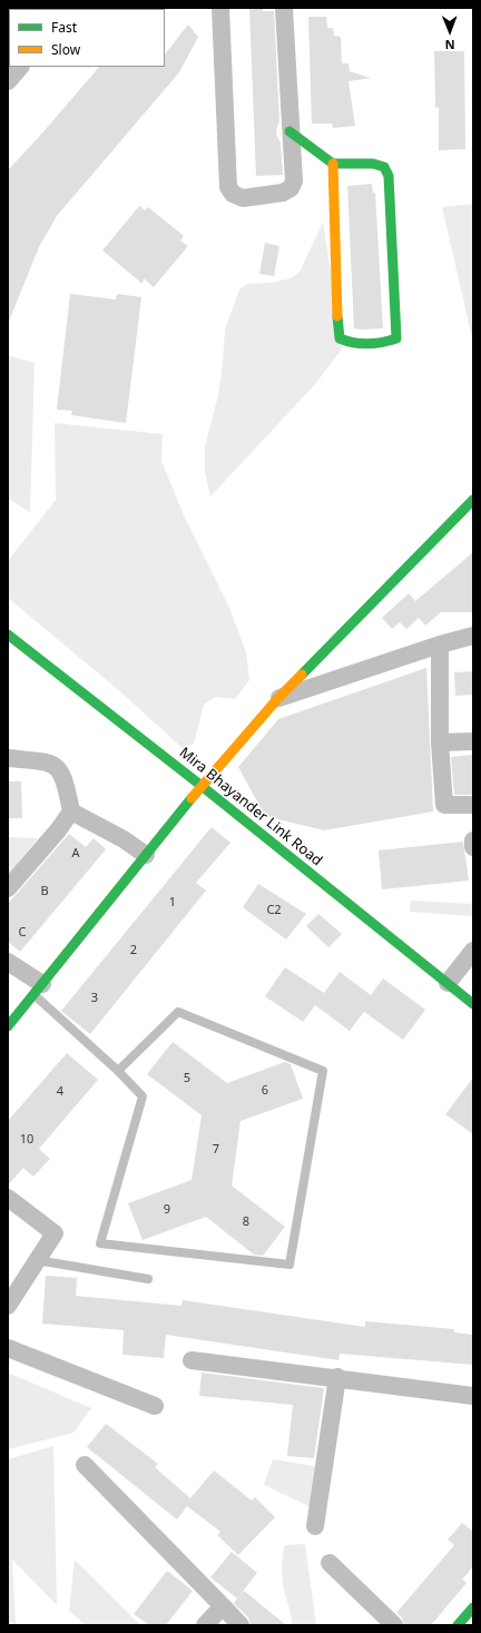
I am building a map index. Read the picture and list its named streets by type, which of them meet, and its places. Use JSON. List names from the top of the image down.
{
  "streets": {
    "street": ["Mira Bhayander Link Road"]
  },
  "house_numbers": [
    "A",
    "B",
    "1",
    "C2",
    "C",
    "2",
    "3",
    "5",
    "6",
    "4",
    "10",
    "7",
    "9",
    "8"
  ],
  "legend": ["Fast", "Slow"],
  "north": "bottom"
}
